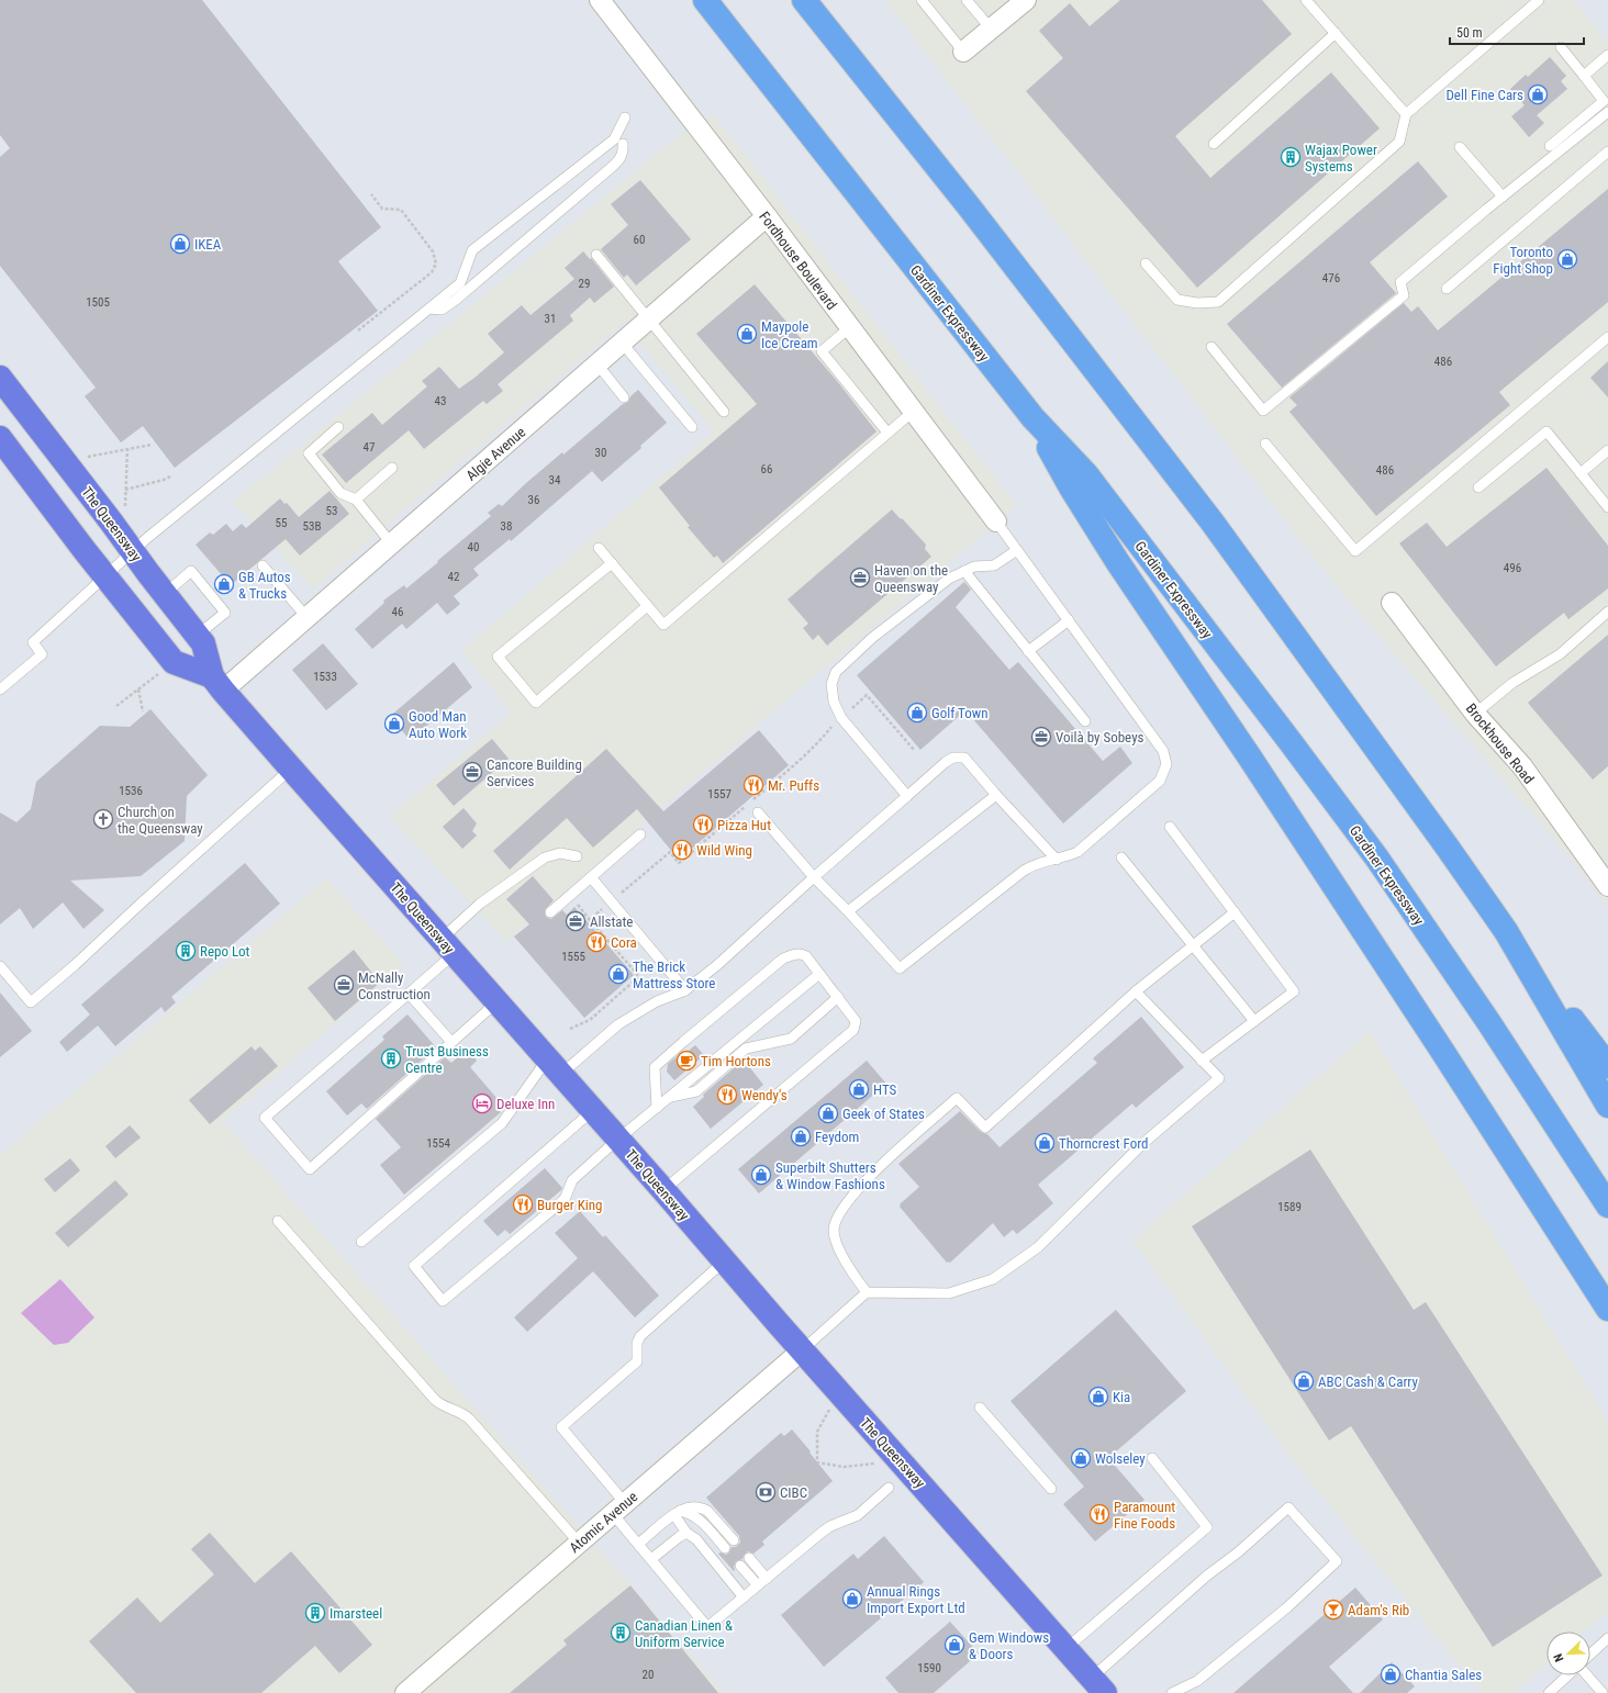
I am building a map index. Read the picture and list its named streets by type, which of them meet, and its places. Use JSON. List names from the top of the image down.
{
  "streets": {
    "highway": ["Gardiner Expressway"],
    "main road": ["The Queensway"],
    "street": [
      "Fordhouse Boulevard",
      "Algie Avenue",
      "Brockhouse Road",
      "Atomic Avenue"
    ]
  },
  "crossings": [
    ["Fordhouse Boulevard", "Algie Avenue"],
    ["Algie Avenue", "The Queensway"],
    ["The Queensway", "Atomic Avenue"]
  ],
  "places": {
    "shop": [
      "Dell Fine Cars",
      "IKEA",
      "Toronto Fight Shop",
      "Maypole Ice Cream",
      "GB Autos & Trucks",
      "Golf Town",
      "Good Man Auto Work",
      "The Brick Mattress Store",
      "HTS",
      "Geek of States",
      "Feydom",
      "Thorncrest Ford",
      "Superbilt Shutters & Window Fashions",
      "ABC Cash & Carry",
      "Kia",
      "Wolseley",
      "Annual Rings Import Export Ltd",
      "Gem Windows & Doors",
      "Chantia Sales"
    ],
    "building": [
      "Wajax Power Systems",
      "Repo Lot",
      "Trust Business Centre",
      "Imarsteel",
      "Canadian Linen & Uniform Service"
    ],
    "office": [
      "Haven on the Queensway",
      "Voilà by Sobeys",
      "Cancore Building Services",
      "Allstate",
      "McNally Construction"
    ],
    "restaurant": [
      "Mr. Puffs",
      "Pizza Hut",
      "Wild Wing",
      "Cora",
      "Wendy's",
      "Burger King",
      "Paramount Fine Foods"
    ],
    "church": ["Church on the Queensway"],
    "cafe": ["Tim Hortons"],
    "hotel": ["Deluxe Inn"],
    "bank": ["CIBC"],
    "bar": ["Adam's Rib"]
  },
  "house_numbers": [
    "60",
    "476",
    "29",
    "1505",
    "31",
    "486",
    "43",
    "47",
    "30",
    "66",
    "486",
    "34",
    "36",
    "53",
    "55",
    "53B",
    "38",
    "40",
    "496",
    "42",
    "46",
    "1533",
    "1536",
    "1557",
    "1555",
    "1554",
    "1589",
    "1590",
    "20"
  ],
  "scale_bar": "50 m",
  "north": "bottom left"
}
